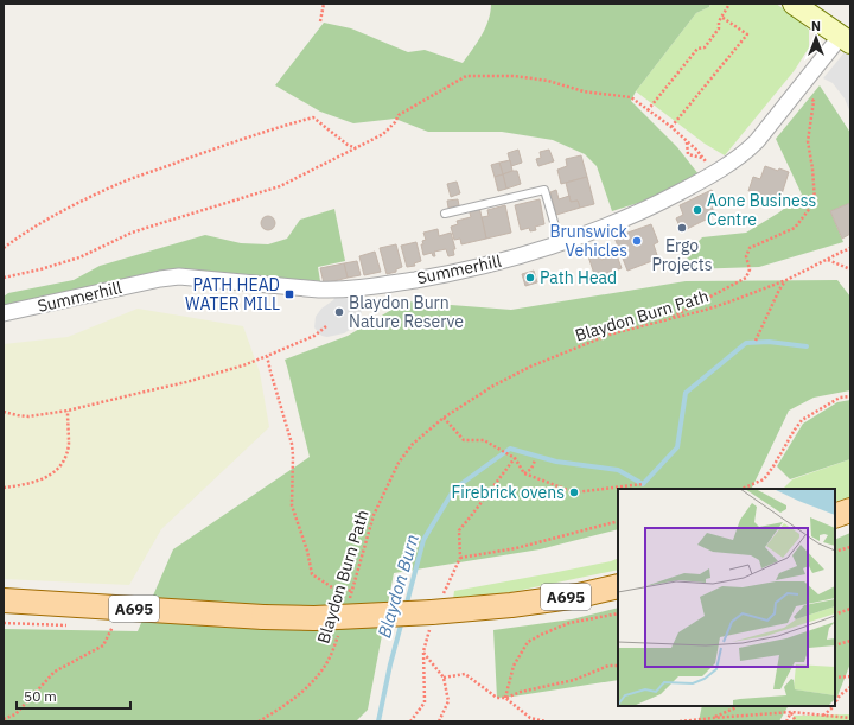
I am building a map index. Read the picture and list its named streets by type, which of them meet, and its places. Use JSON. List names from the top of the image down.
{
  "streets": {
    "main road": ["A695"],
    "street": ["Summerhill"],
    "path": ["Blaydon Burn Path"]
  },
  "water": ["Blaydon Burn"],
  "places": {
    "other": [
      "Aone Business Centre",
      "Ergo Projects",
      "Brunswick Vehicles",
      "Path Head",
      "Blaydon Burn Nature Reserve",
      "Firebrick ovens"
    ],
    "transit": ["PATH HEAD WATER MILL"]
  },
  "scale_bar": "50 m",
  "north": "top"
}
